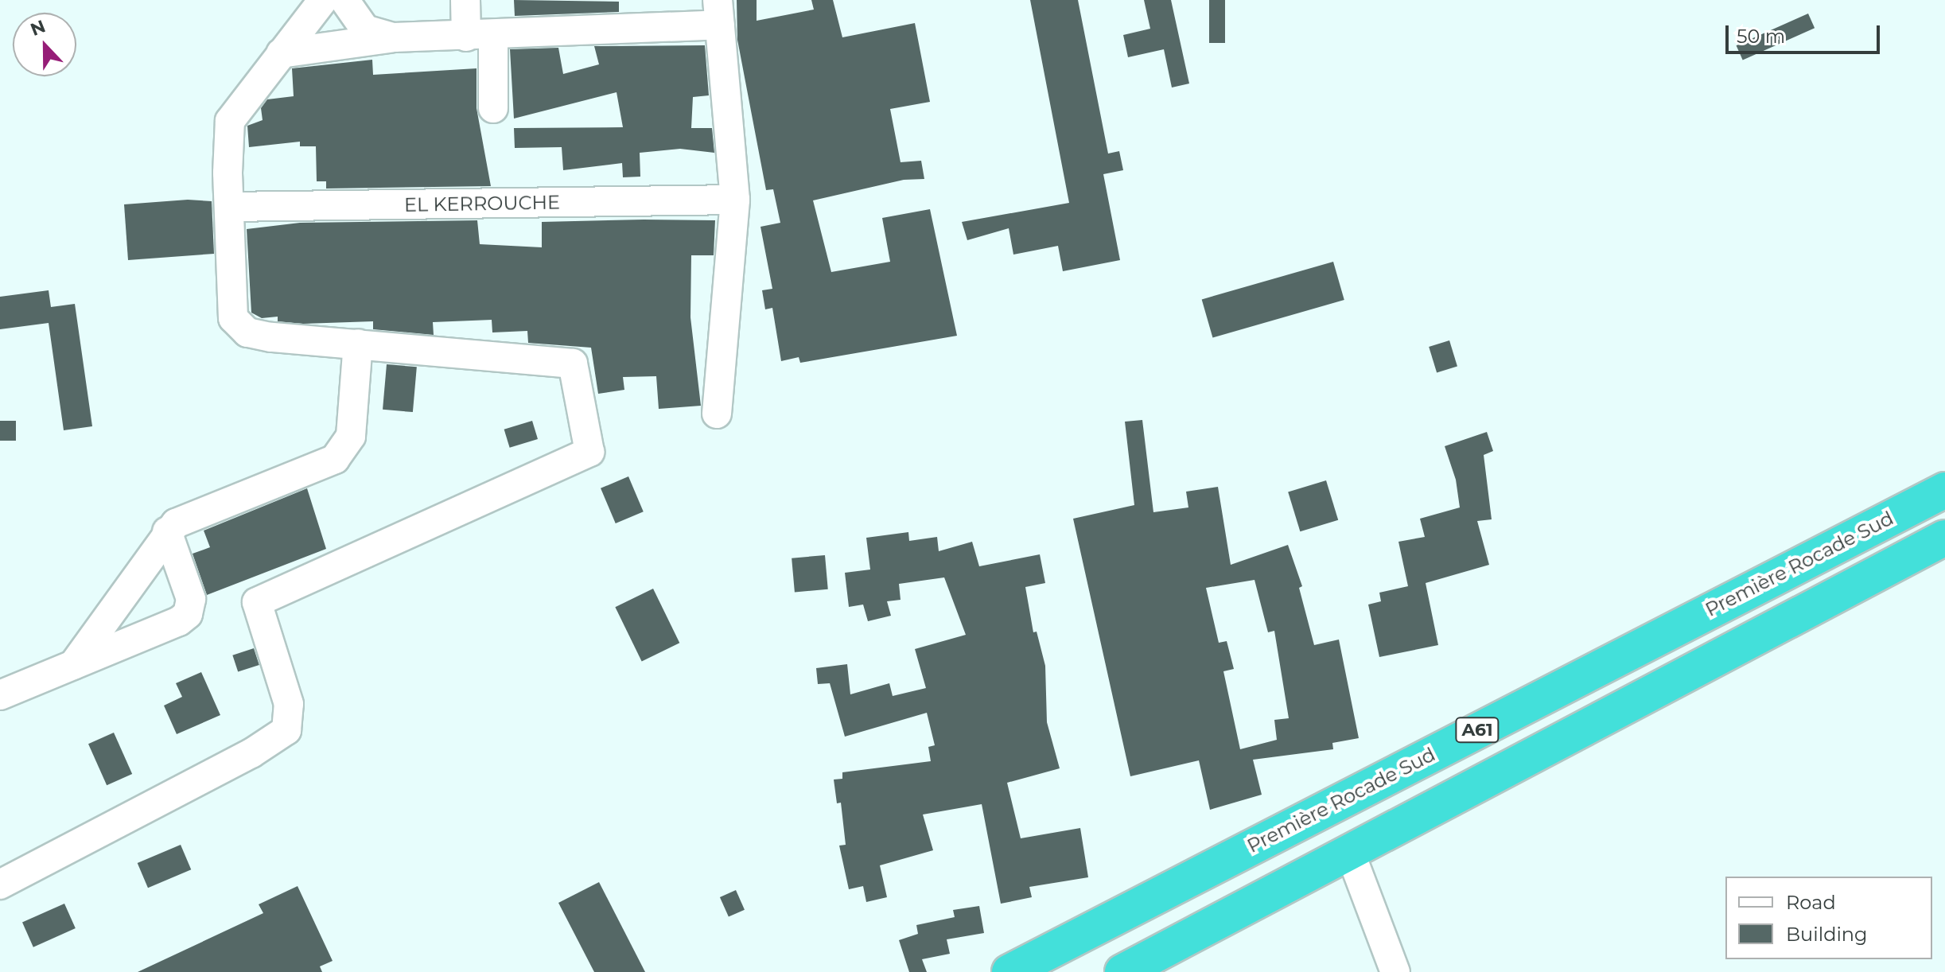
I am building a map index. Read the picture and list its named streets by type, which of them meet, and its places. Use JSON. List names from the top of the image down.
{
  "streets": {
    "highway": ["Première Rocade Sud", "A61"],
    "street": ["EL KERROUCHE"]
  },
  "legend": ["Road", "Building"],
  "scale_bar": "50 m",
  "north": "top"
}
